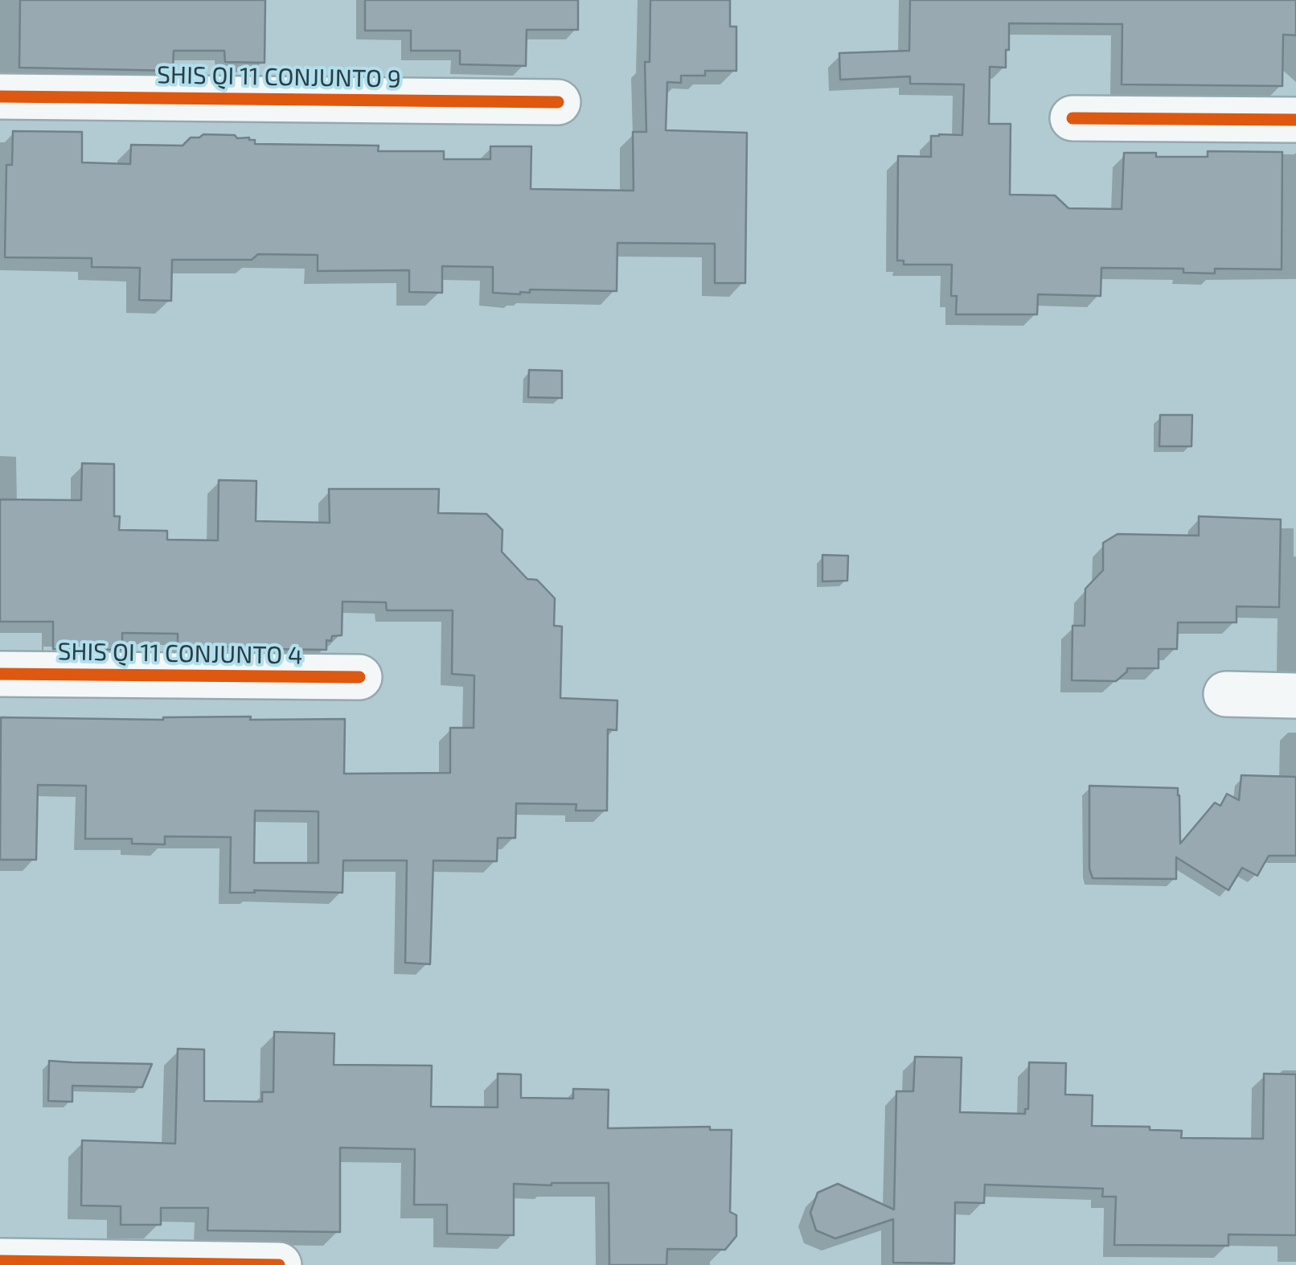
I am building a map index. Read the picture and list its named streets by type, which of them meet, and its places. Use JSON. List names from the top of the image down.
{
  "streets": {
    "street": ["SHIS QI 11 CONJUNTO 9", "SHIS QI 11 CONJUNTO 4"]
  }
}
